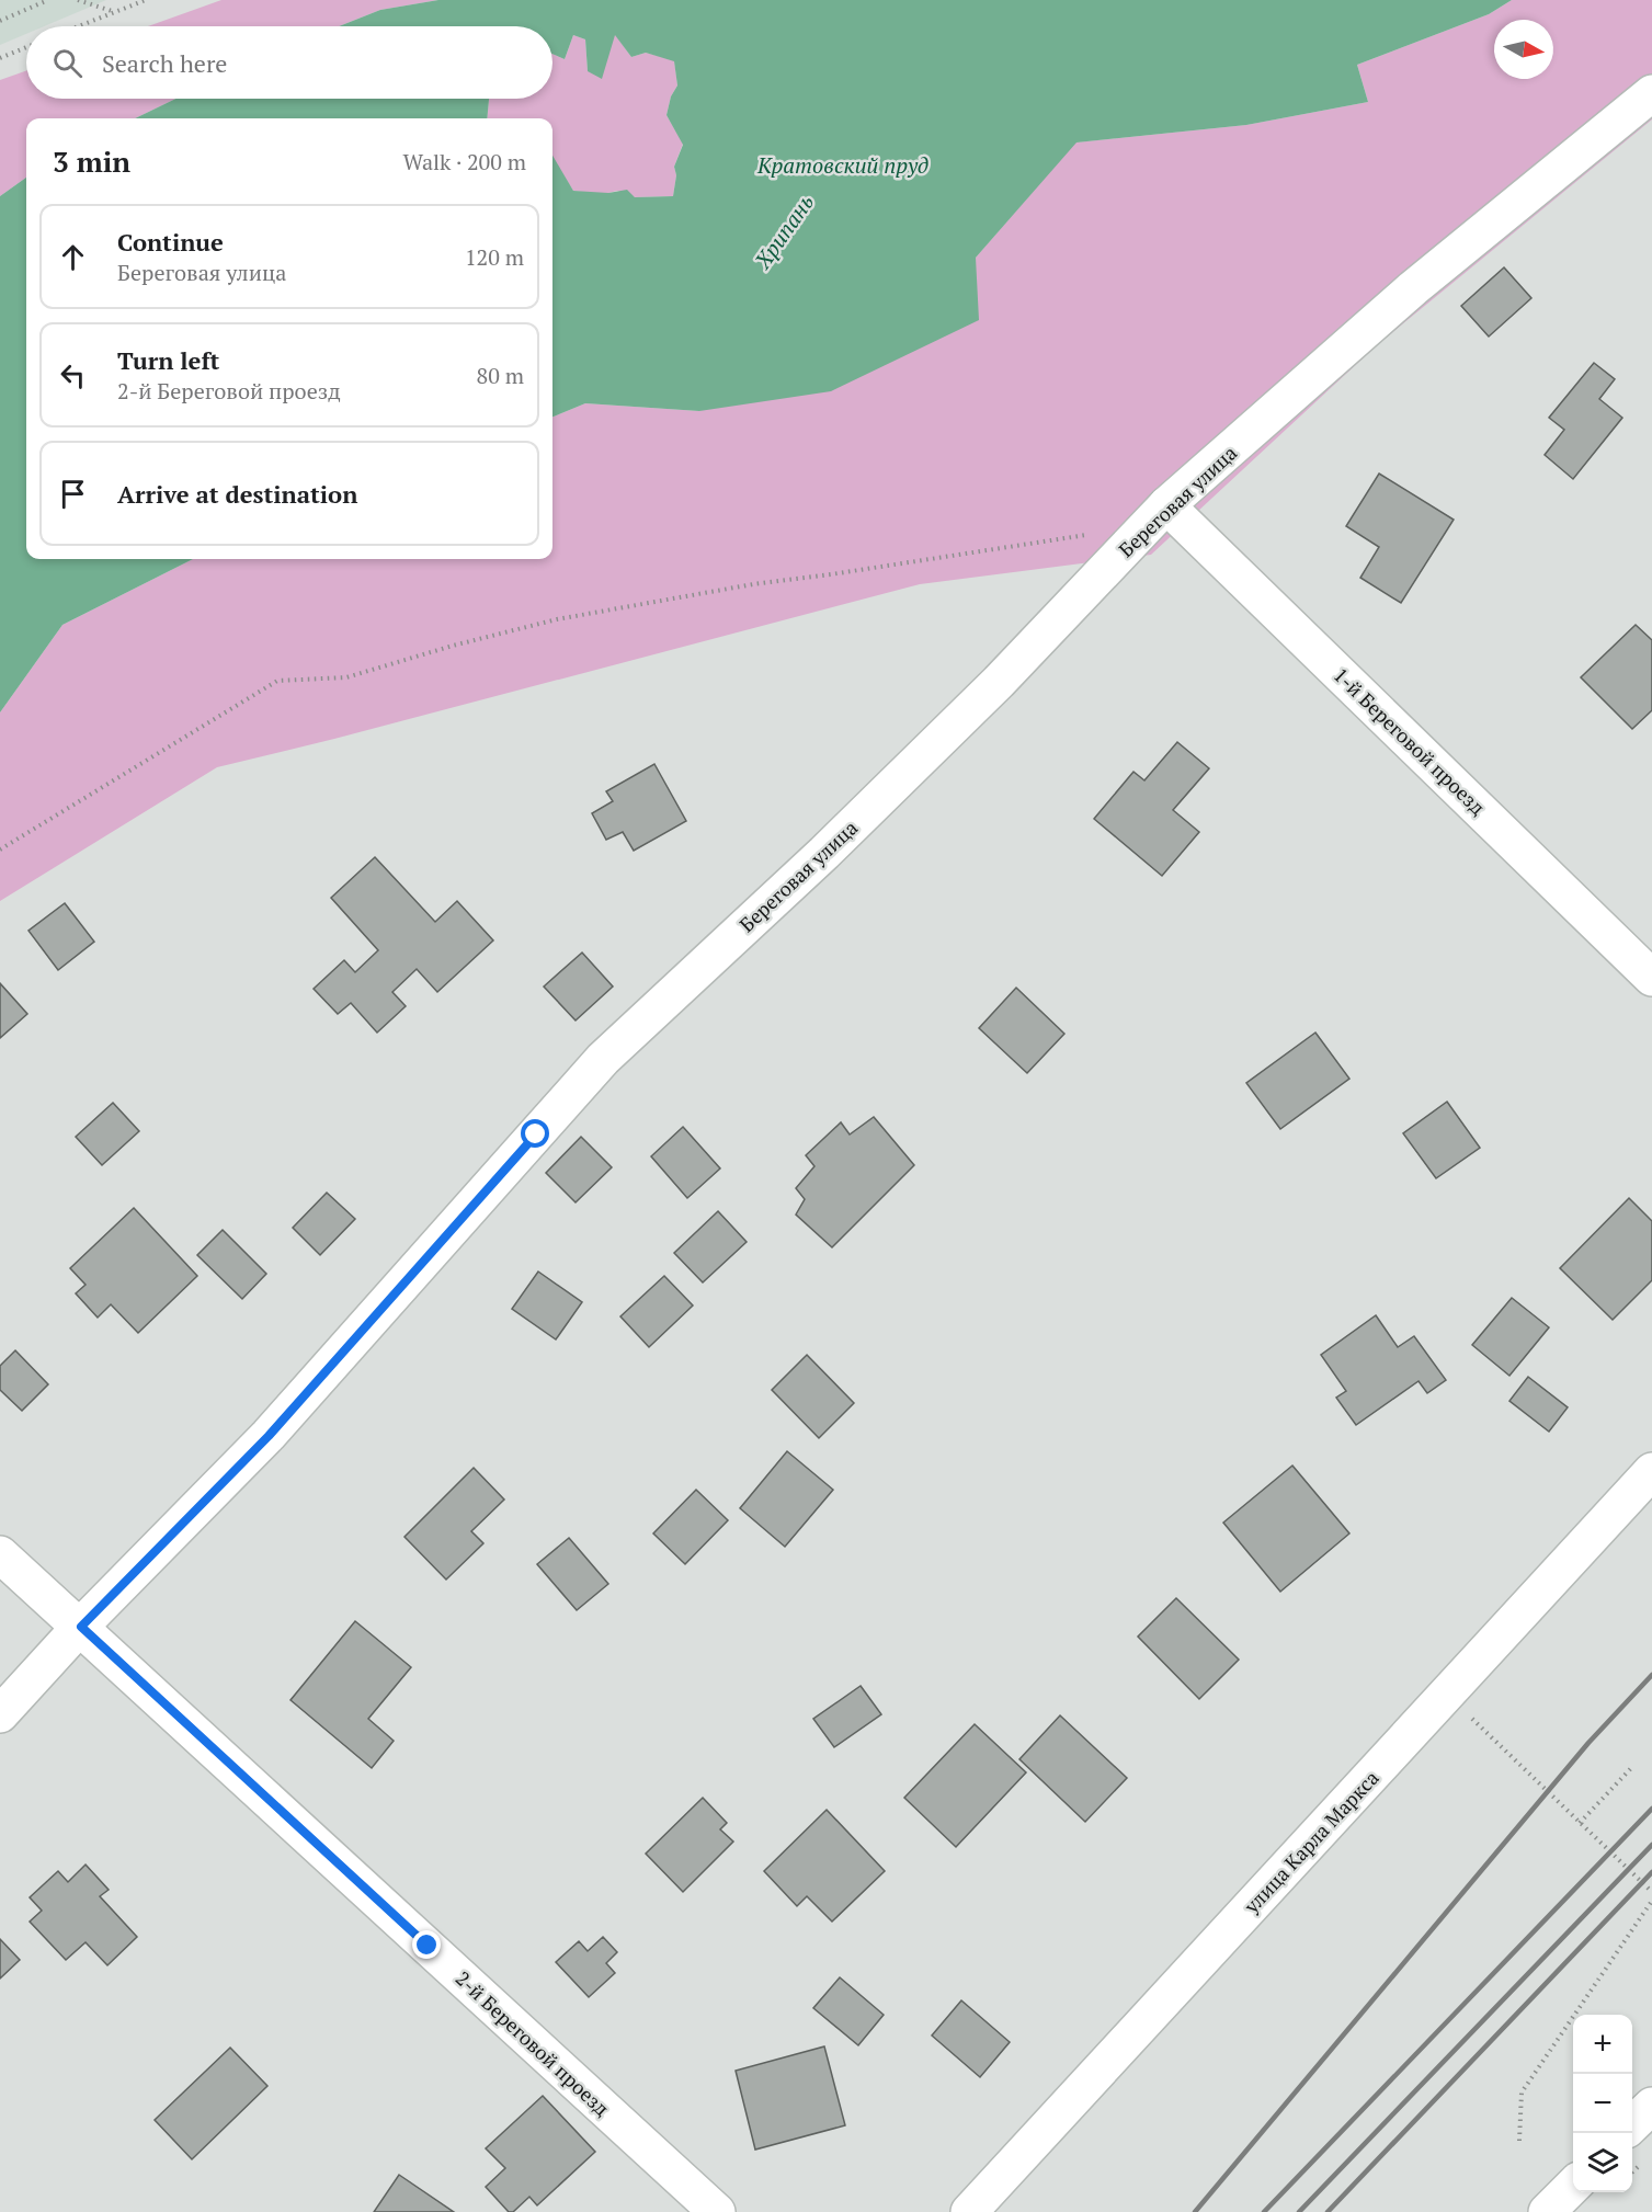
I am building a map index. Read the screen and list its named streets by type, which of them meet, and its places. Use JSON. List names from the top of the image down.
{
  "streets": {
    "street": [
      "Береговая улица",
      "1-й Береговой проезд",
      "улица Карла Маркса",
      "2-й Береговой проезд"
    ]
  },
  "crossings": [
    ["Береговая улица", "1-й Береговой проезд"],
    ["Береговая улица", "2-й Береговой проезд"]
  ],
  "water": ["Кратовский пруд", "Хрипань"],
  "north": "right",
  "page": {
    "search": "Search here",
    "heading": ["3 min", "Walk · 200 m"],
    "list": [
      ["Continue", "Береговая улица", "120 m"],
      ["Turn left", "2-й Береговой проезд", "80 m"],
      "Arrive at destination"
    ],
    "map_buttons": ["+", "−"]
  }
}
